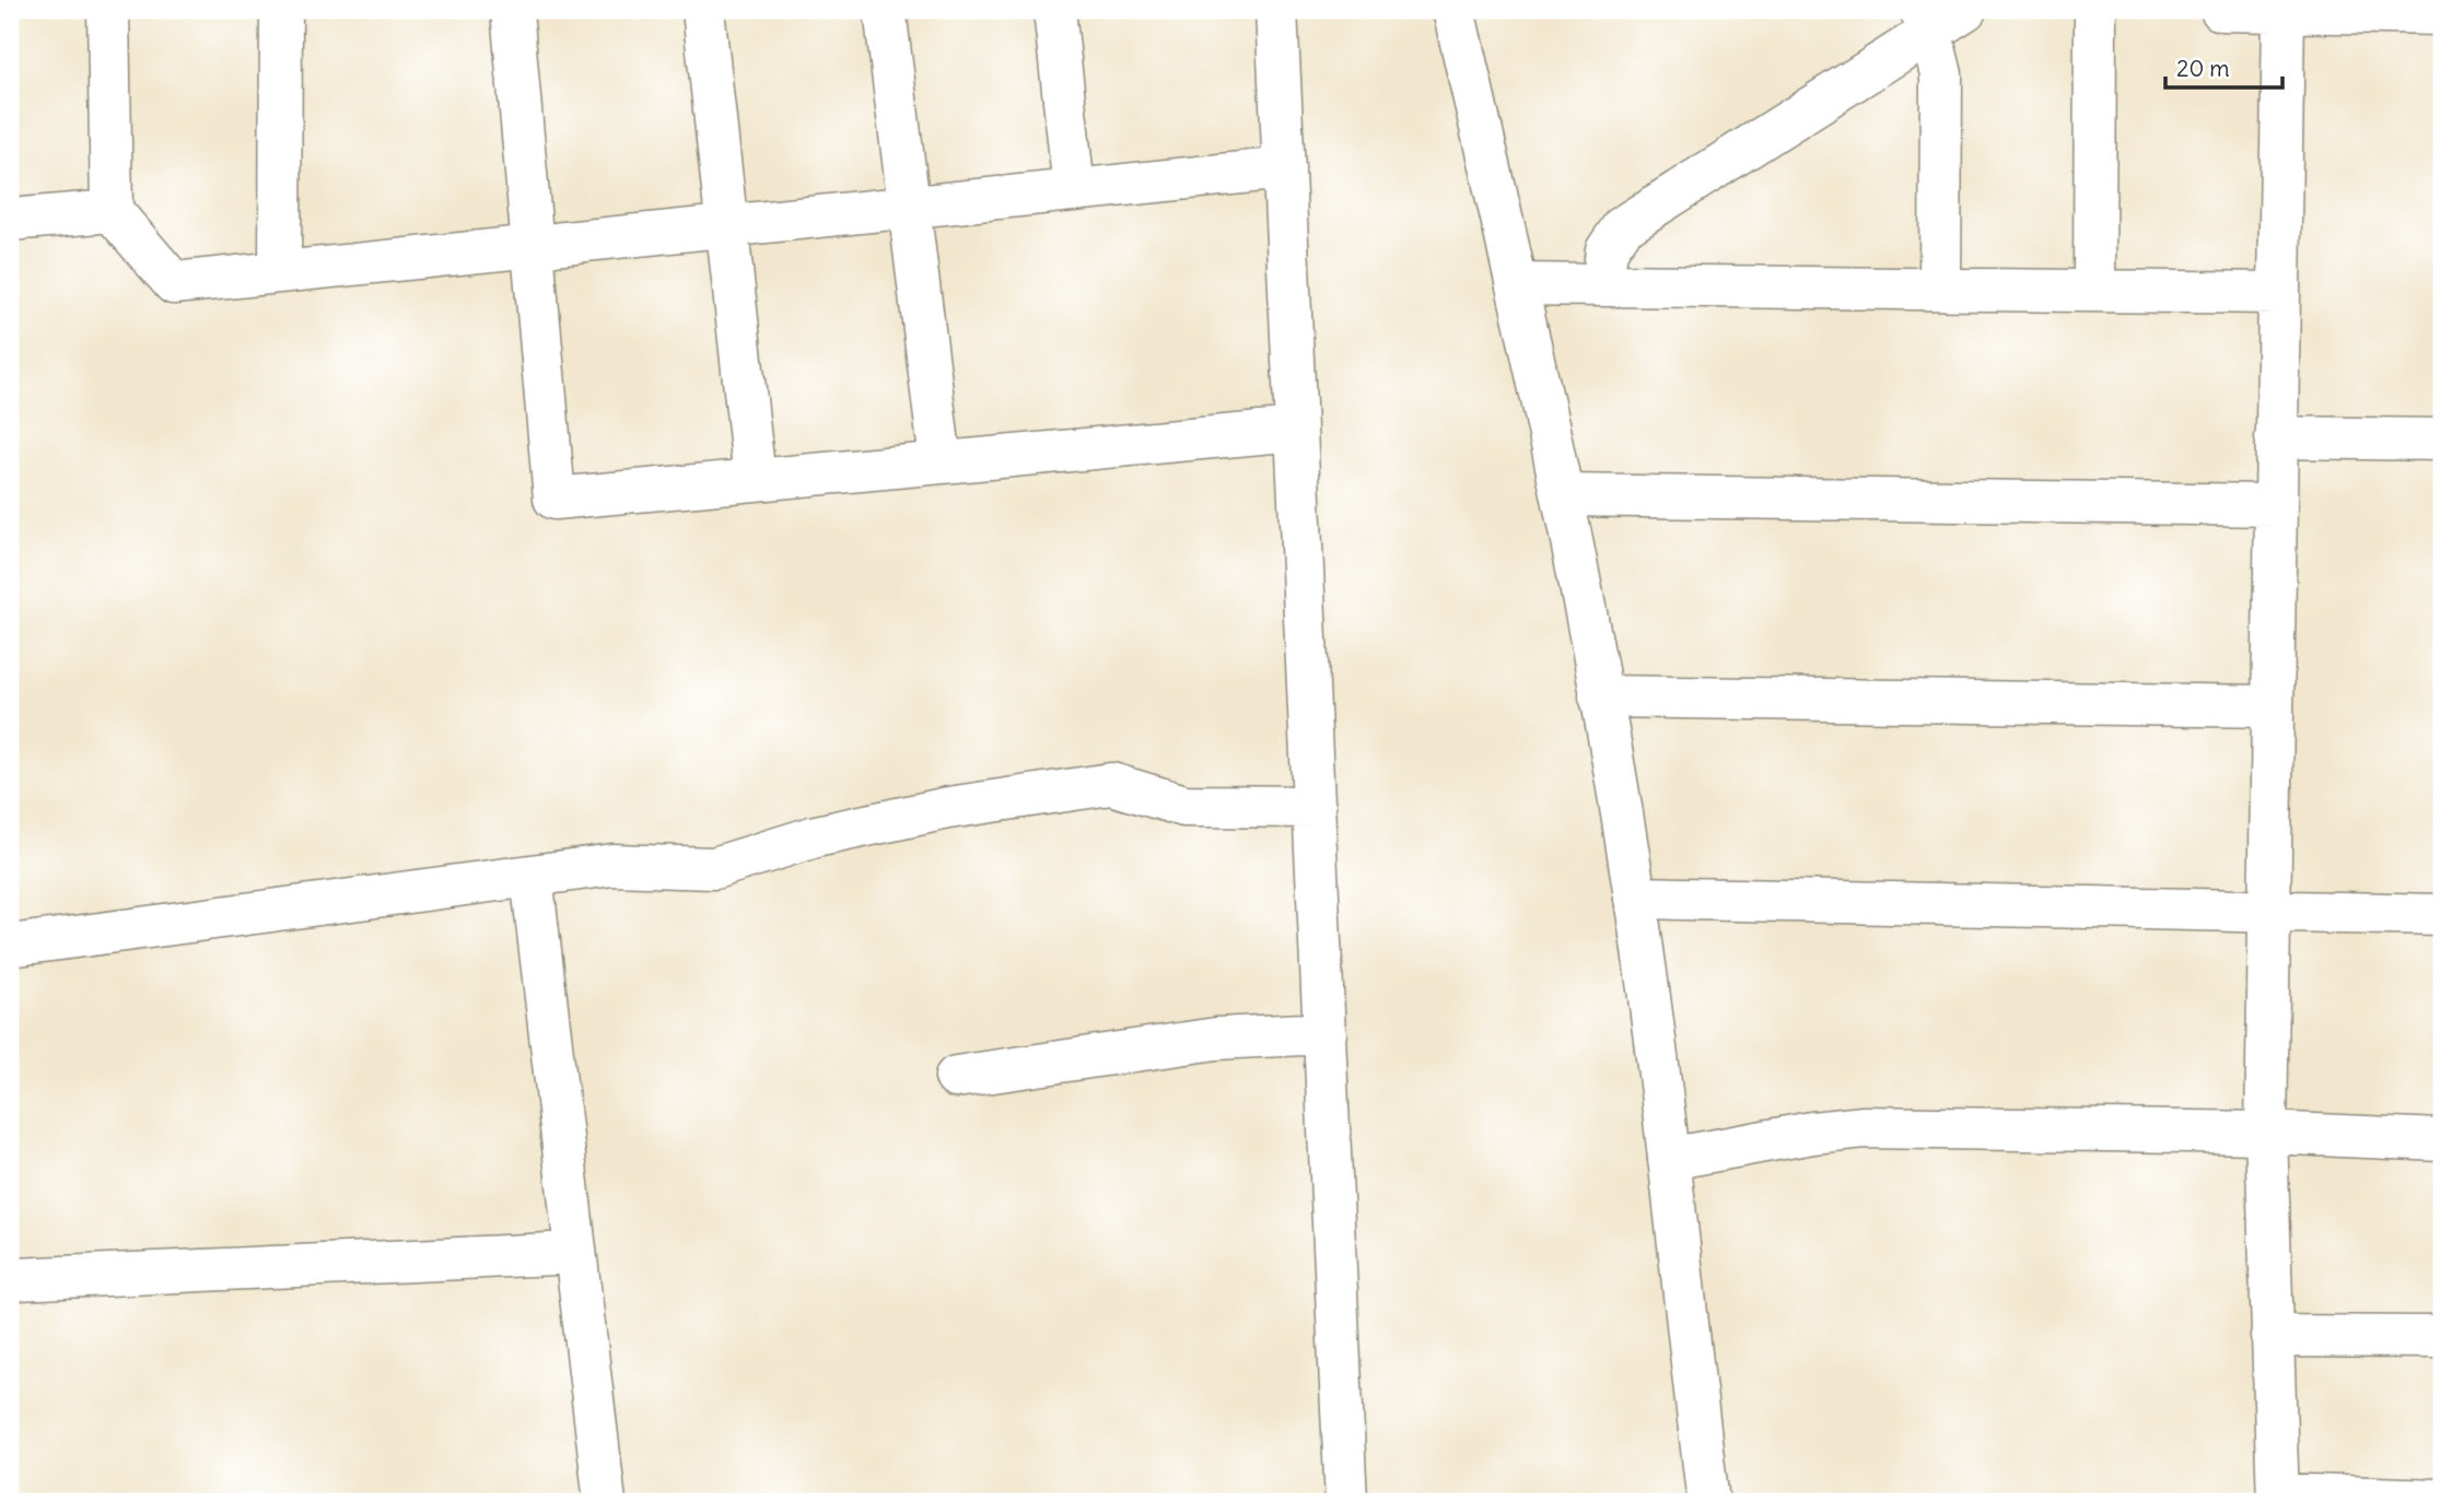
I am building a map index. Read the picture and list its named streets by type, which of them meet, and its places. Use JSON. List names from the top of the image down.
{
  "scale_bar": "20 m"
}
